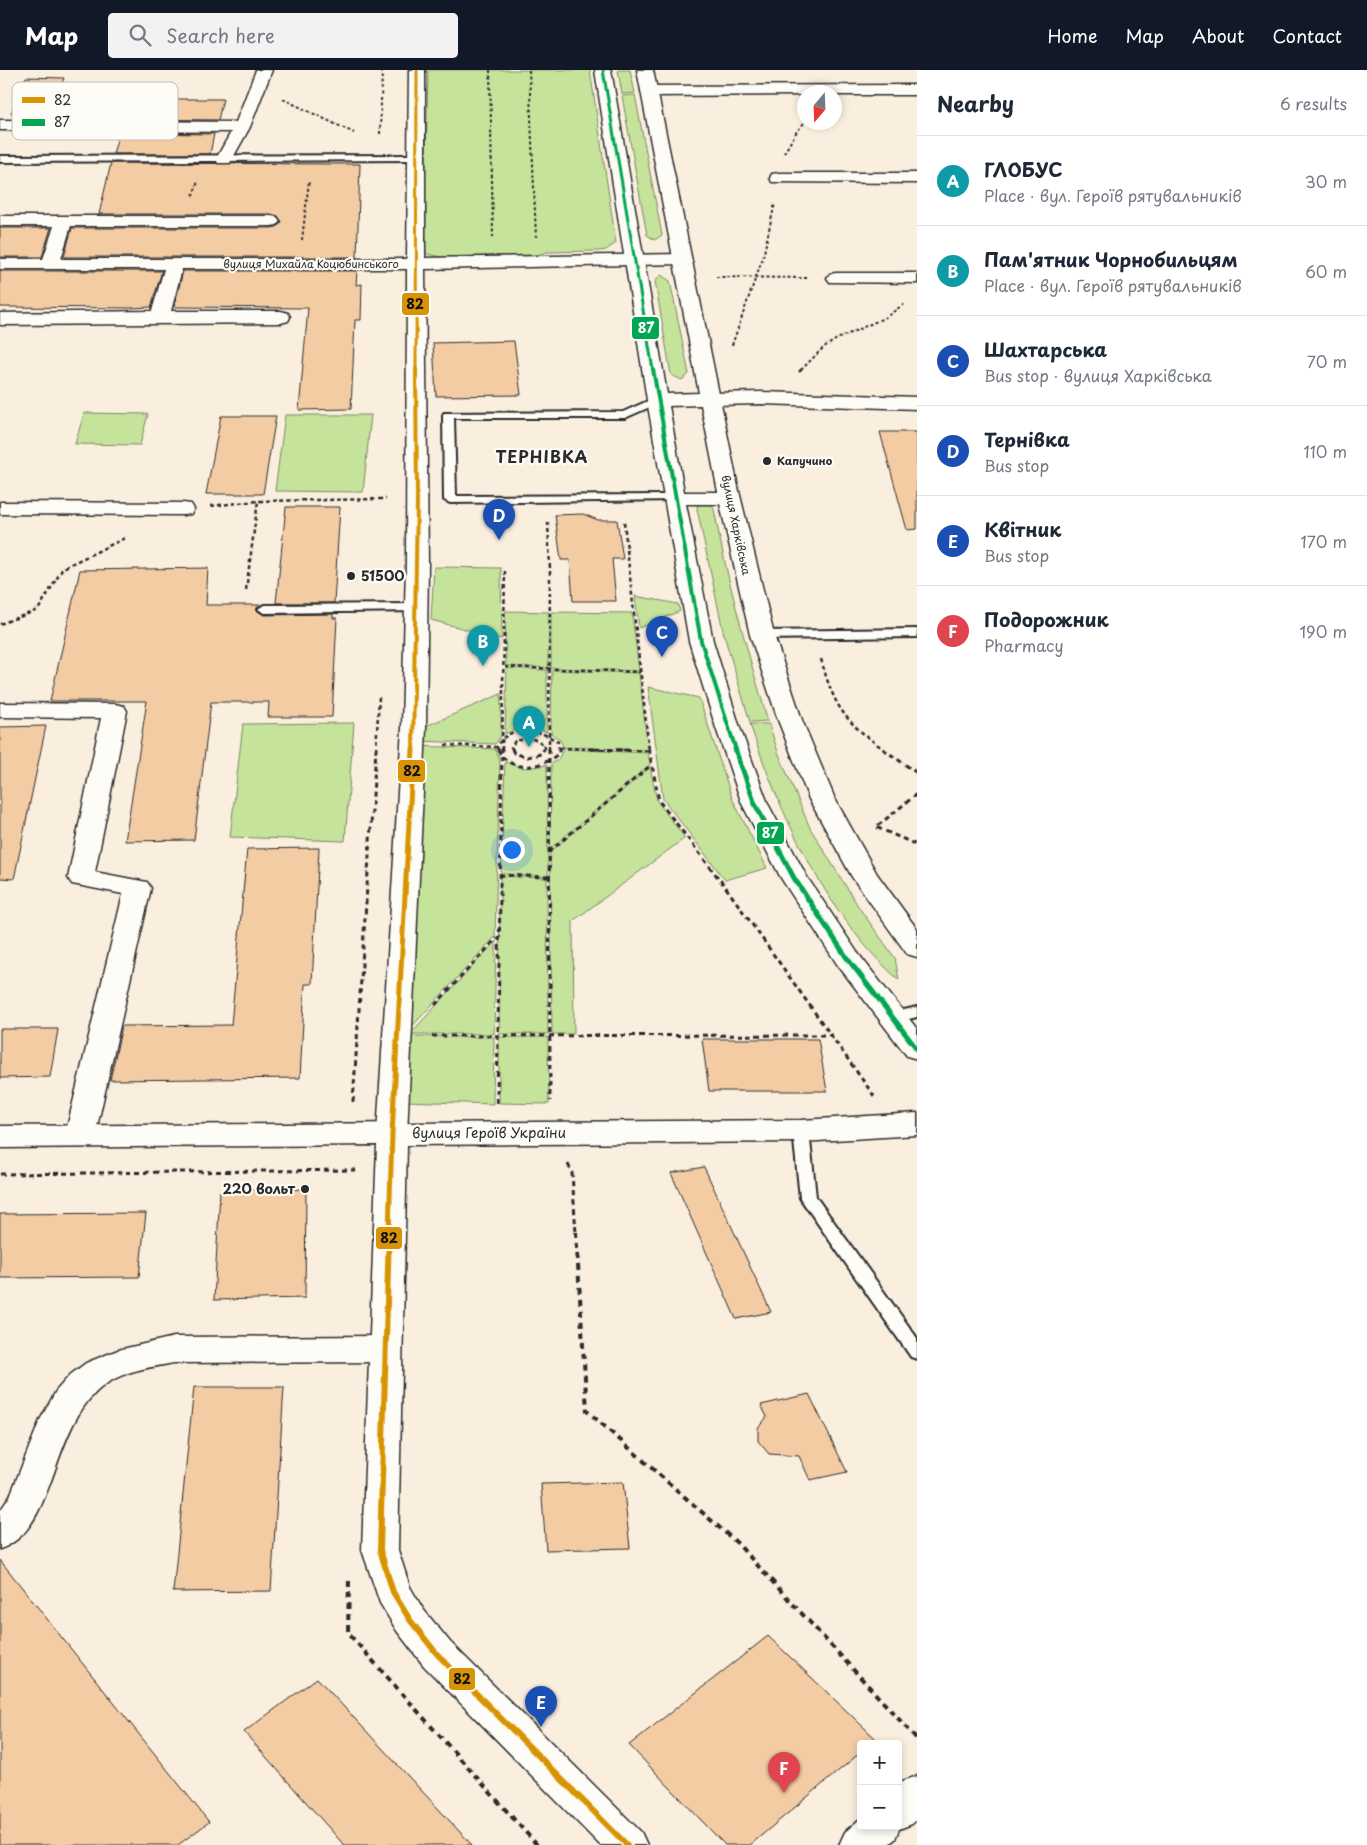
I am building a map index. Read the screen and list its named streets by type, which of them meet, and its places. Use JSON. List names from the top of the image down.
{
  "streets": {
    "street": ["вулиця Михайла Коцюбинського", "вулиця Харківська", "вулиця Героїв України"]
  },
  "crossings": [
    ["вулиця Михайла Коцюбинського", "вулиця Харківська"]
  ],
  "districts": ["ТЕРНІВКА"],
  "places": ["Капучино", "51500", "220 вольт"],
  "lines": ["transit line 82", "transit line 87"],
  "legend": ["82", "87"],
  "north": "bottom",
  "page": {
    "header": "Map",
    "search": "Search here",
    "nav": [
      "Home",
      "Map",
      "About",
      "Contact"
    ],
    "heading": ["Nearby", "6 results"],
    "list": [
      {
        "mark": "A",
        "name": "ГЛОБУС",
        "note": "Place · вул. Героїв рятувальників",
        "value": "30 m"
      },
      {
        "mark": "B",
        "name": "Пам'ятник Чорнобильцям",
        "note": "Place · вул. Героїв рятувальників",
        "value": "60 m"
      },
      {
        "mark": "C",
        "name": "Шахтарська",
        "note": "Bus stop · вулиця Харківська",
        "value": "70 m"
      },
      {
        "mark": "D",
        "name": "Тернівка",
        "note": "Bus stop",
        "value": "110 m"
      },
      {
        "mark": "E",
        "name": "Квітник",
        "note": "Bus stop",
        "value": "170 m"
      },
      {
        "mark": "F",
        "name": "Подорожник",
        "note": "Pharmacy",
        "value": "190 m"
      }
    ],
    "pins": [
      "D",
      "C",
      "B",
      "A",
      "E",
      "F"
    ],
    "map_buttons": ["+", "−"]
  }
}
